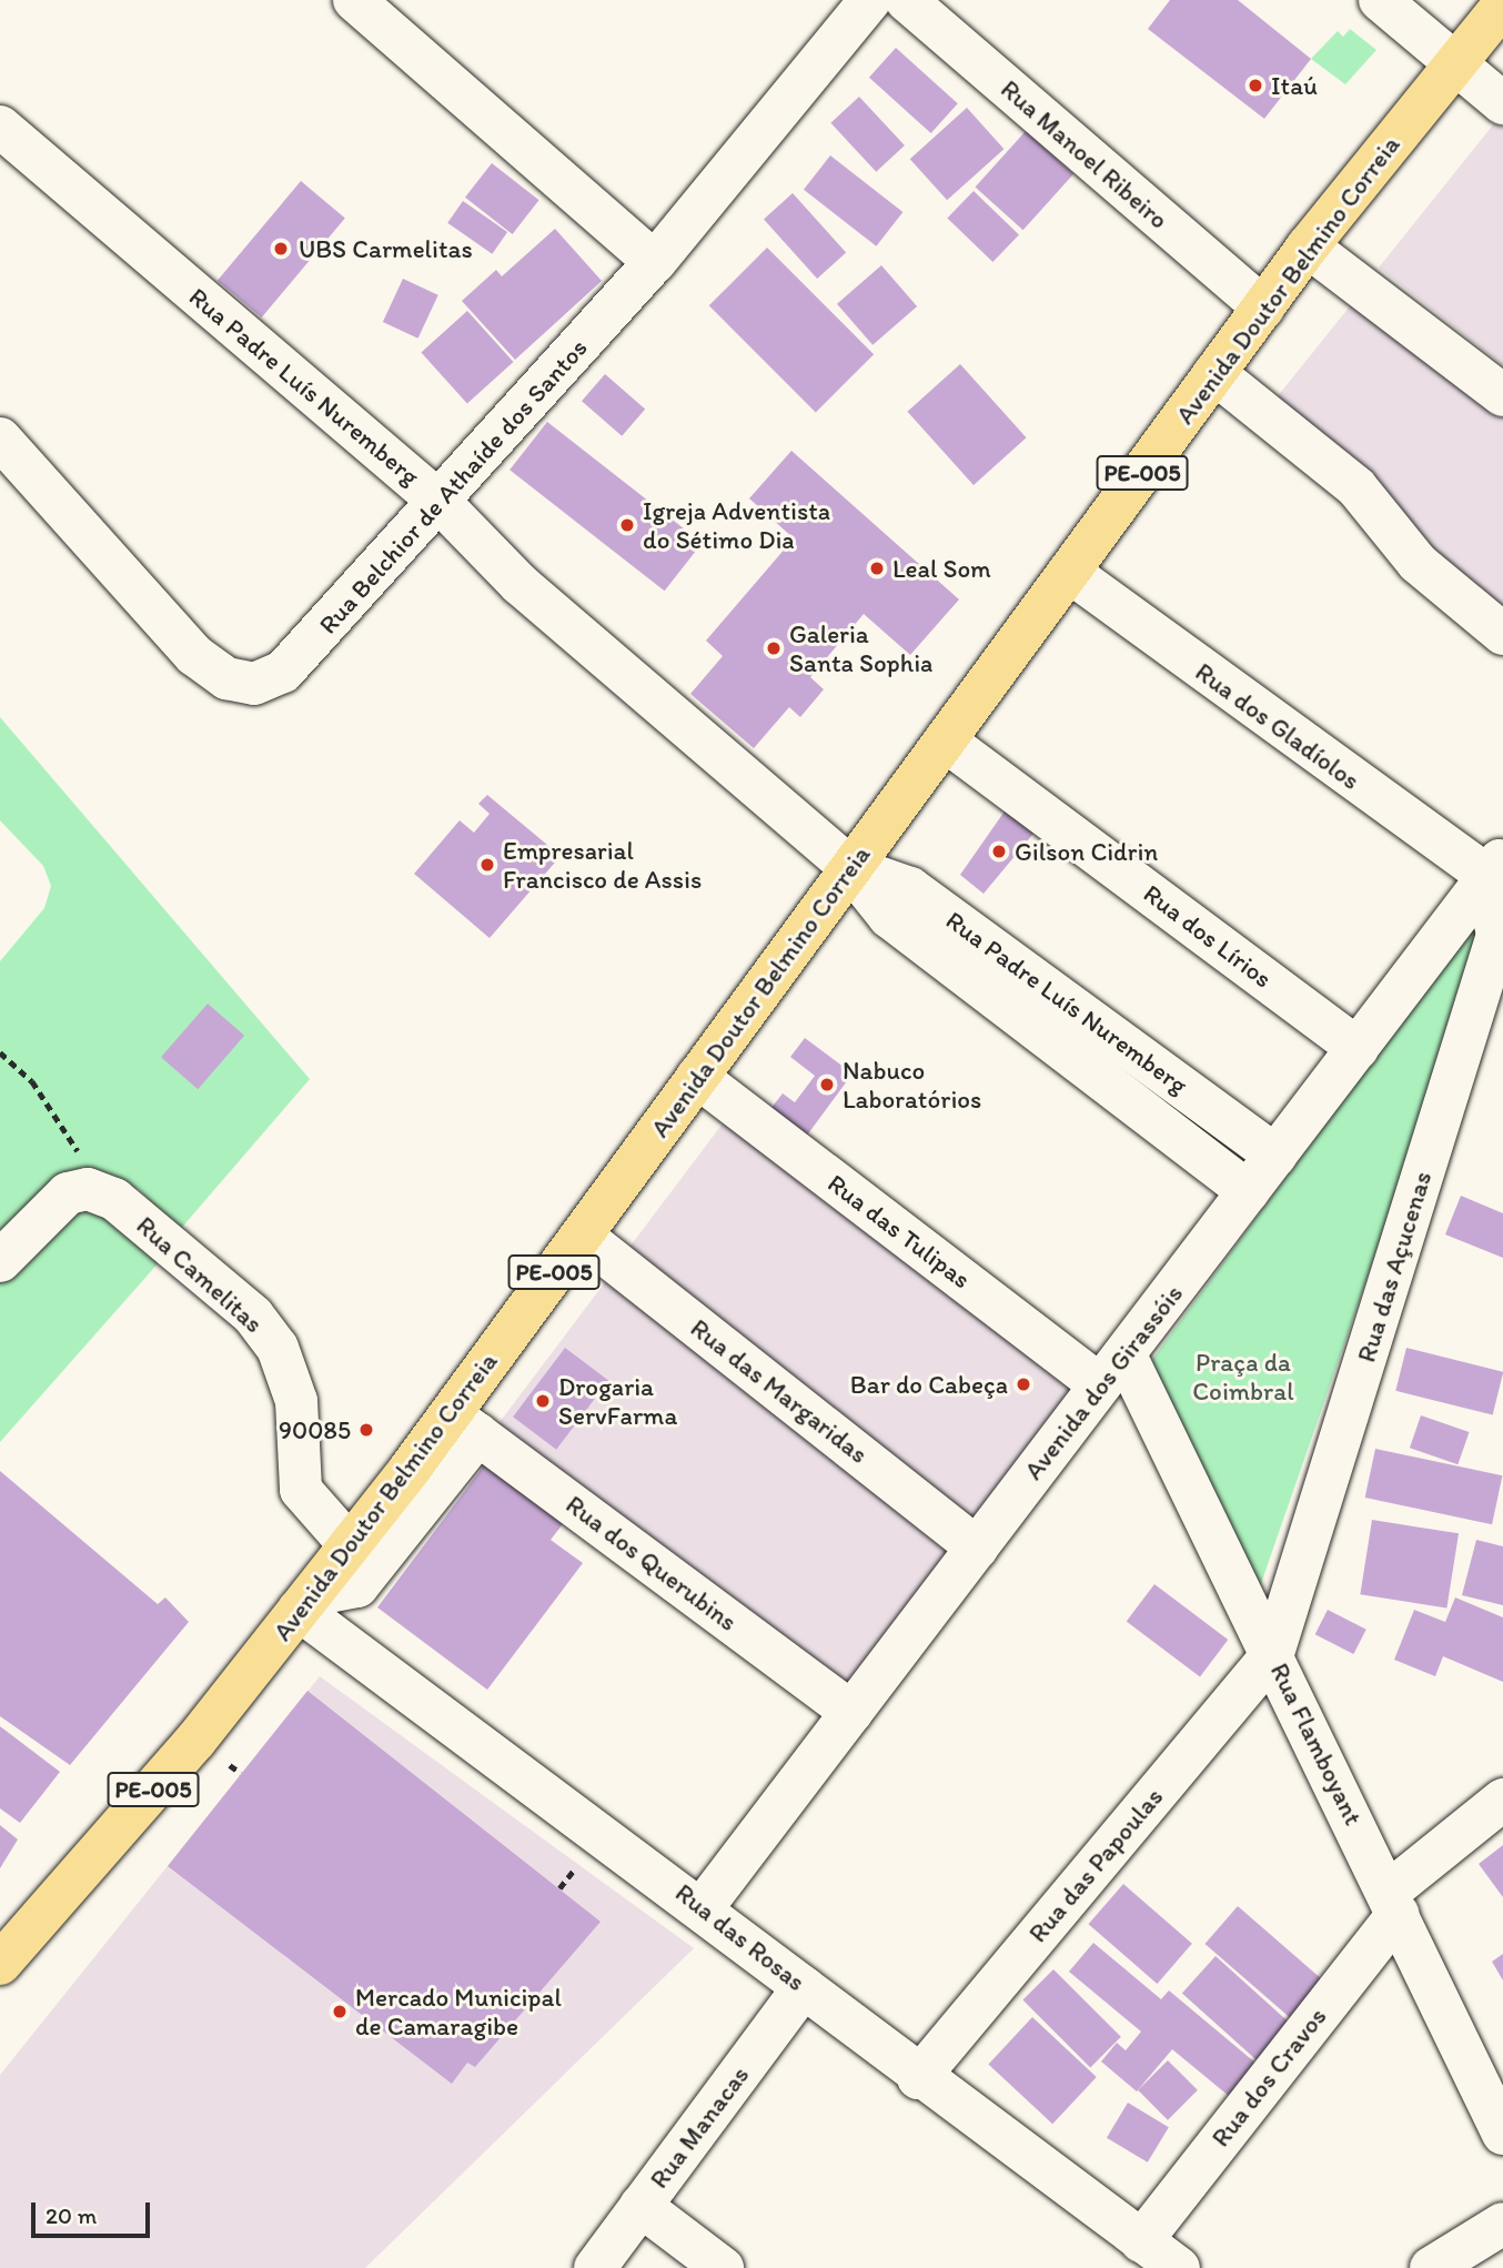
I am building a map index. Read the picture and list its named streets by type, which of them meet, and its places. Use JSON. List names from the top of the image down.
{
  "streets": {
    "main road": ["Avenida Doutor Belmino Correia", "PE-005"],
    "street": [
      "Rua Manoel Ribeiro",
      "Rua Padre Luís Nuremberg",
      "Rua Belchior de Athaíde dos Santos",
      "Rua dos Gladíolos",
      "Rua dos Lírios",
      "Rua das Tulipas",
      "Rua das Açucenas",
      "Rua Camelitas",
      "Avenida dos Girassóis",
      "Rua das Margaridas",
      "Rua dos Querubins",
      "Rua Flamboyant",
      "Rua das Papoulas",
      "Rua das Rosas",
      "Rua dos Cravos",
      "Rua Manacas"
    ]
  },
  "crossings": [
    ["Rua Manoel Ribeiro", "Avenida Doutor Belmino Correia"],
    ["Avenida Doutor Belmino Correia", "Rua Padre Luís Nuremberg"],
    ["Avenida Doutor Belmino Correia", "Rua dos Gladíolos"],
    ["Avenida Doutor Belmino Correia", "Rua dos Lírios"],
    ["Avenida Doutor Belmino Correia", "Rua das Tulipas"],
    ["Avenida Doutor Belmino Correia", "Rua Camelitas"],
    ["Avenida Doutor Belmino Correia", "Rua das Margaridas"],
    ["Avenida Doutor Belmino Correia", "Rua dos Querubins"],
    ["Avenida Doutor Belmino Correia", "Rua das Rosas"],
    ["Rua Padre Luís Nuremberg", "Rua Belchior de Athaíde dos Santos"],
    ["Rua Padre Luís Nuremberg", "Avenida dos Girassóis"],
    ["Rua dos Gladíolos", "Rua das Açucenas"],
    ["Rua dos Gladíolos", "Avenida dos Girassóis"],
    ["Rua dos Lírios", "Avenida dos Girassóis"],
    ["Rua das Tulipas", "Avenida dos Girassóis"],
    ["Rua das Tulipas", "Rua Flamboyant"],
    ["Rua das Açucenas", "Avenida dos Girassóis"],
    ["Rua das Açucenas", "Rua Flamboyant"],
    ["Rua das Açucenas", "Rua das Papoulas"],
    ["Avenida dos Girassóis", "Rua das Margaridas"],
    ["Avenida dos Girassóis", "Rua dos Querubins"],
    ["Avenida dos Girassóis", "Rua Flamboyant"],
    ["Avenida dos Girassóis", "Rua das Rosas"],
    ["Rua Flamboyant", "Rua das Papoulas"],
    ["Rua Flamboyant", "Rua dos Cravos"],
    ["Rua das Papoulas", "Rua das Rosas"],
    ["Rua das Rosas", "Rua dos Cravos"],
    ["Rua das Rosas", "Rua Manacas"]
  ],
  "parks": ["Praça da Coimbral"],
  "places": [
    "Itaú",
    "UBS Carmelitas",
    "Igreja Adventista do Sétimo Dia",
    "Leal Som",
    "Galeria Santa Sophia",
    "Gilson Cidrin",
    "Empresarial Francisco de Assis",
    "Nabuco Laboratórios",
    "Bar do Cabeça",
    "Drogaria ServFarma",
    "90085",
    "Mercado Municipal de Camaragibe"
  ],
  "scale_bar": "20 m"
}
